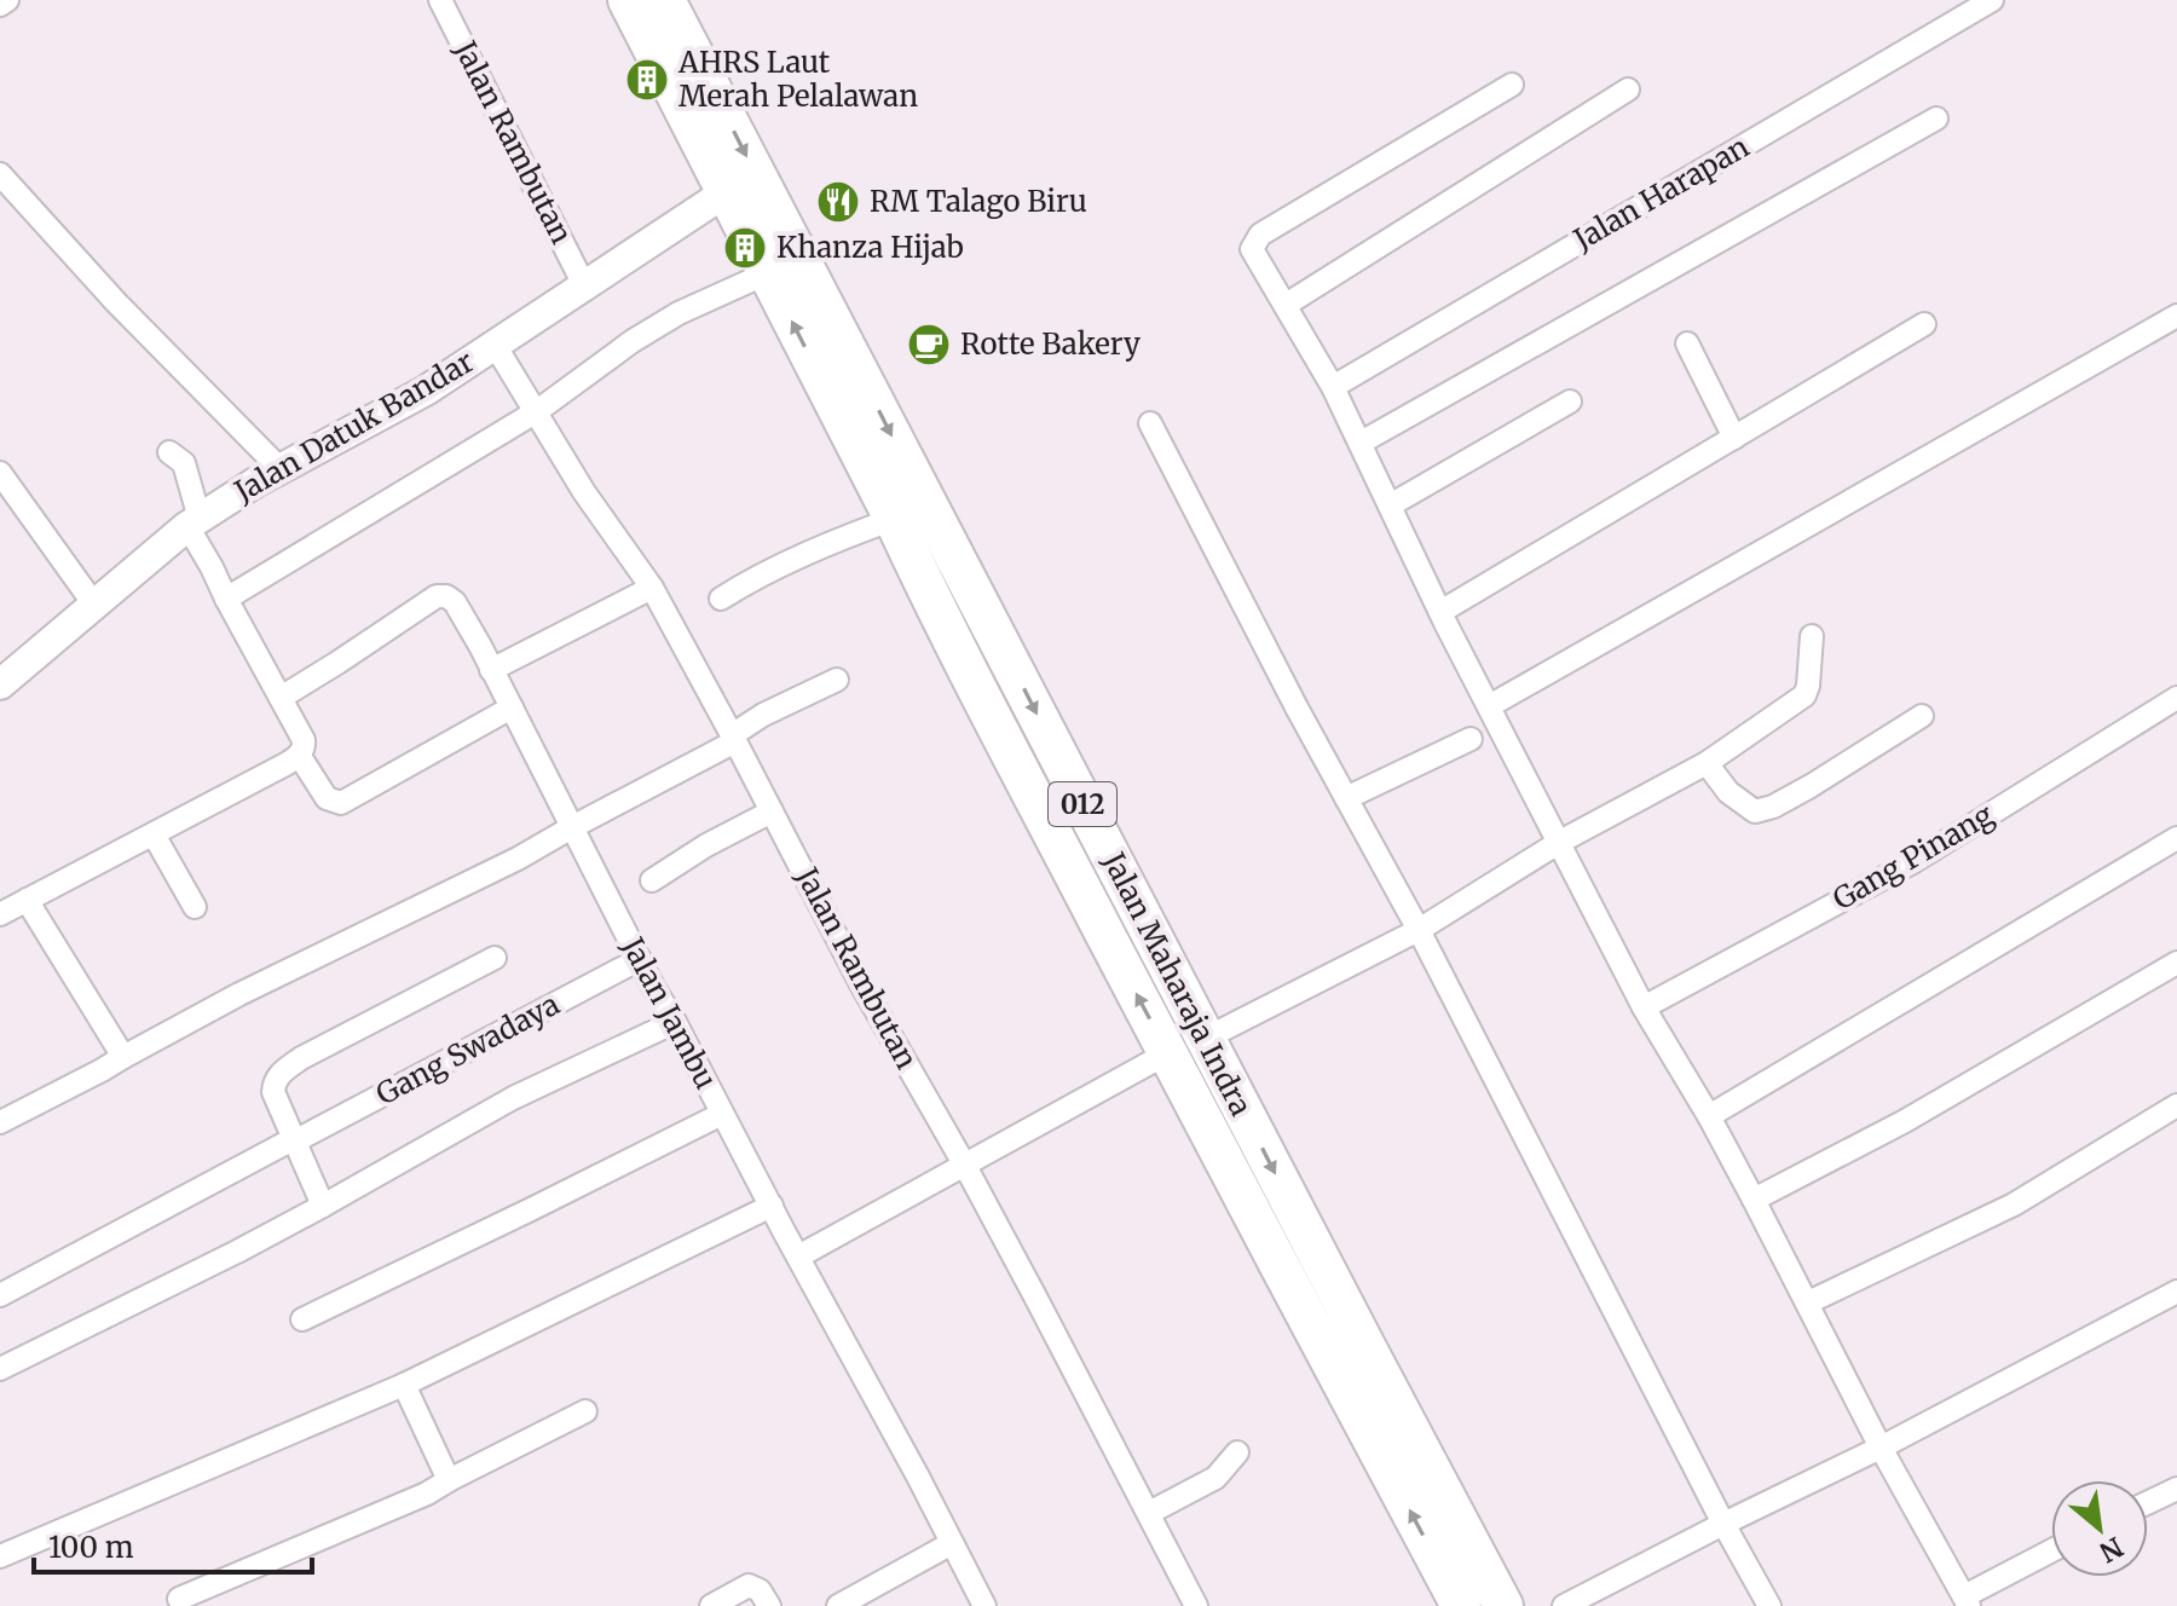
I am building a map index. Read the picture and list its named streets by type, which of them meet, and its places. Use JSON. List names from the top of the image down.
{
  "streets": {
    "highway": ["012", "Jalan Maharaja Indra"],
    "street": [
      "Jalan Rambutan",
      "Jalan Harapan",
      "Jalan Datuk Bandar",
      "Gang Pinang",
      "Jalan Jambu",
      "Gang Swadaya"
    ]
  },
  "crossings": [
    ["Jalan Rambutan", "Jalan Datuk Bandar"],
    ["Jalan Datuk Bandar", "Jalan Maharaja Indra"],
    ["Jalan Jambu", "Gang Swadaya"]
  ],
  "places": {
    "building": ["AHRS Laut Merah Pelalawan", "Khanza Hijab"],
    "restaurant": ["RM Talago Biru"],
    "cafe": ["Rotte Bakery"]
  },
  "scale_bar": "100 m",
  "north": "bottom right"
}
